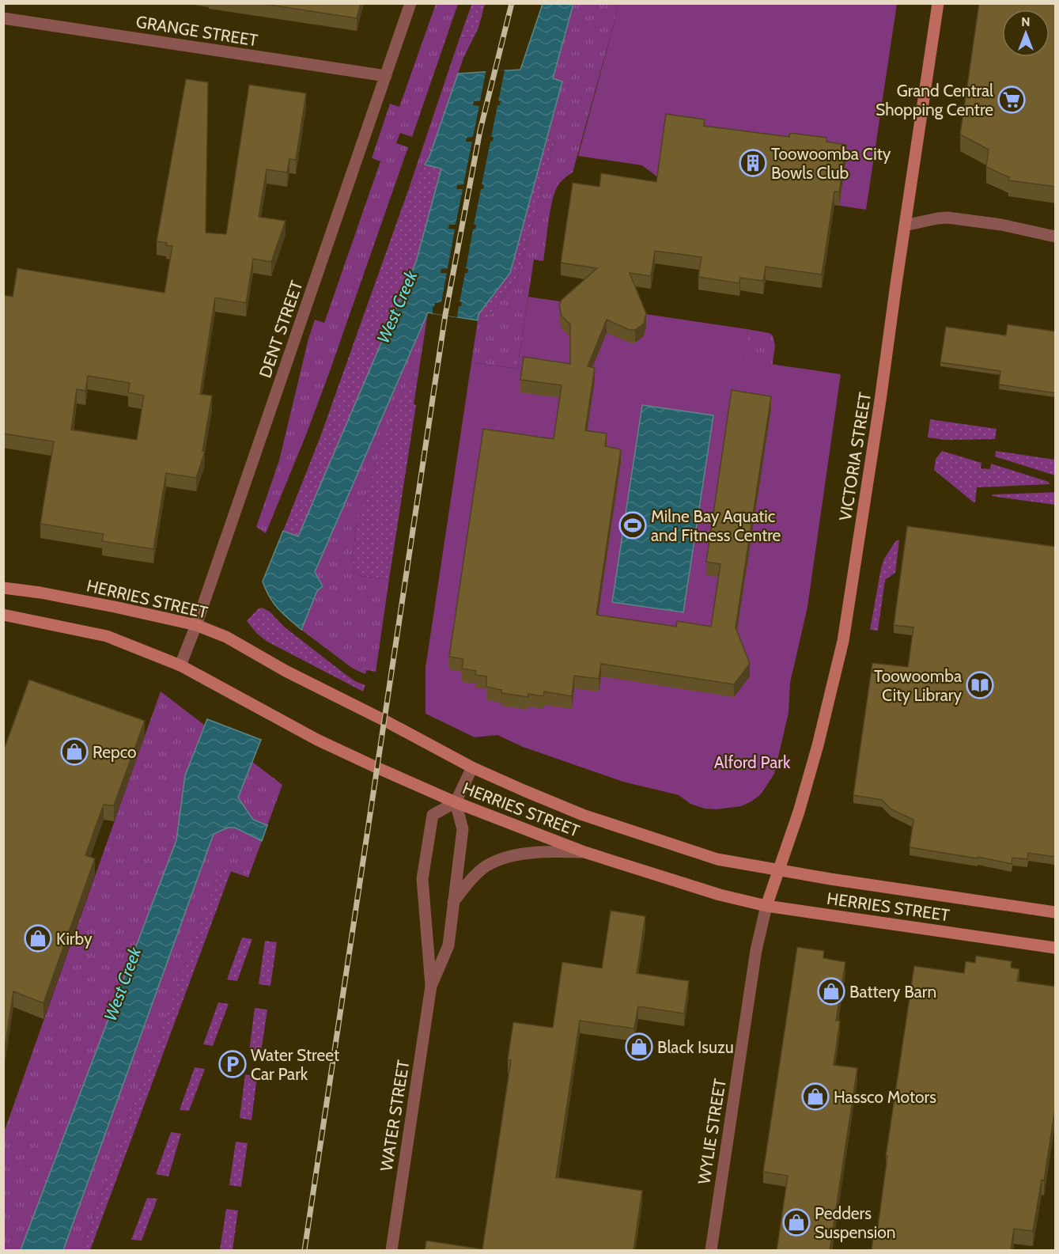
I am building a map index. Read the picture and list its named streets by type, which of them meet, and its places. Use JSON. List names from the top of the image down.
{
  "streets": {
    "main road": ["VICTORIA STREET", "HERRIES STREET"],
    "street": [
      "GRANGE STREET",
      "DENT STREET",
      "WATER STREET",
      "WYLIE STREET"
    ]
  },
  "crossings": [
    ["GRANGE STREET", "DENT STREET"],
    ["DENT STREET", "HERRIES STREET"],
    ["VICTORIA STREET", "HERRIES STREET"],
    ["VICTORIA STREET", "WYLIE STREET"],
    ["HERRIES STREET", "WATER STREET"],
    ["HERRIES STREET", "WYLIE STREET"]
  ],
  "water": ["West Creek"],
  "parks": ["Alford Park"],
  "places": {
    "supermarket": ["Grand Central Shopping Centre"],
    "building": ["Toowoomba City Bowls Club"],
    "sports": ["Milne Bay Aquatic and Fitness Centre"],
    "library": ["Toowoomba City Library"],
    "shop": [
      "Repco",
      "Kirby",
      "Battery Barn",
      "Black Isuzu",
      "Hassco Motors",
      "Pedders Suspension"
    ],
    "parking": ["Water Street Car Park"]
  },
  "north": "top"
}
